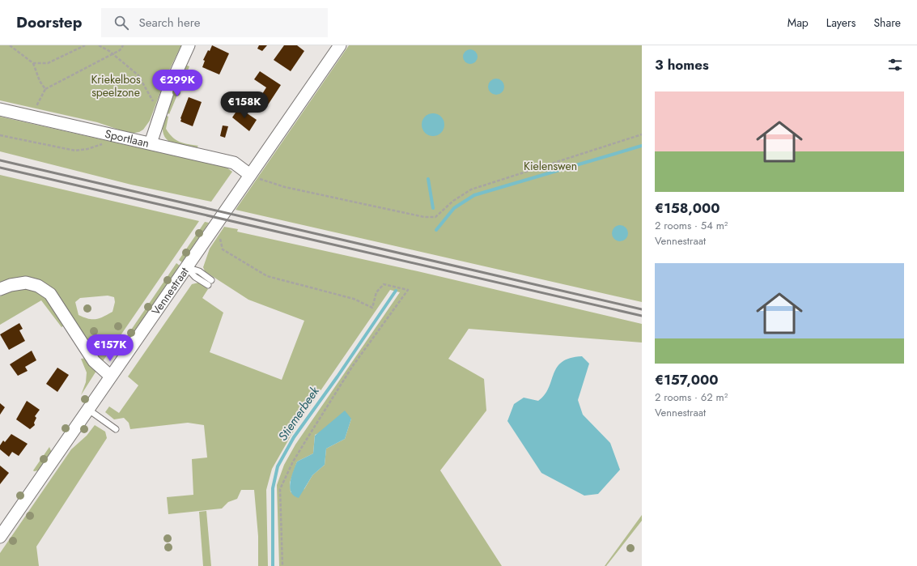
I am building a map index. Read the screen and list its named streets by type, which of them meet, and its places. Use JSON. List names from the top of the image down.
{
  "streets": {
    "street": ["Sportlaan", "Vennestraat"]
  },
  "crossings": [
    ["Sportlaan", "Vennestraat"]
  ],
  "water": ["Stiemerbeek"],
  "parks": ["Kriekelbos speelzone", "Kielenswen"],
  "page": {
    "header": "Doorstep",
    "search": "Search here",
    "nav": ["Map", "Layers", "Share"],
    "heading": "3 homes",
    "price": ["€299K", "€158K", "€157K"],
    "list": [
      {
        "name": "€158,000",
        "note": "2 rooms · 54 m² · Vennestraat"
      },
      {
        "name": "€157,000",
        "note": "2 rooms · 62 m² · Vennestraat"
      }
    ]
  }
}
